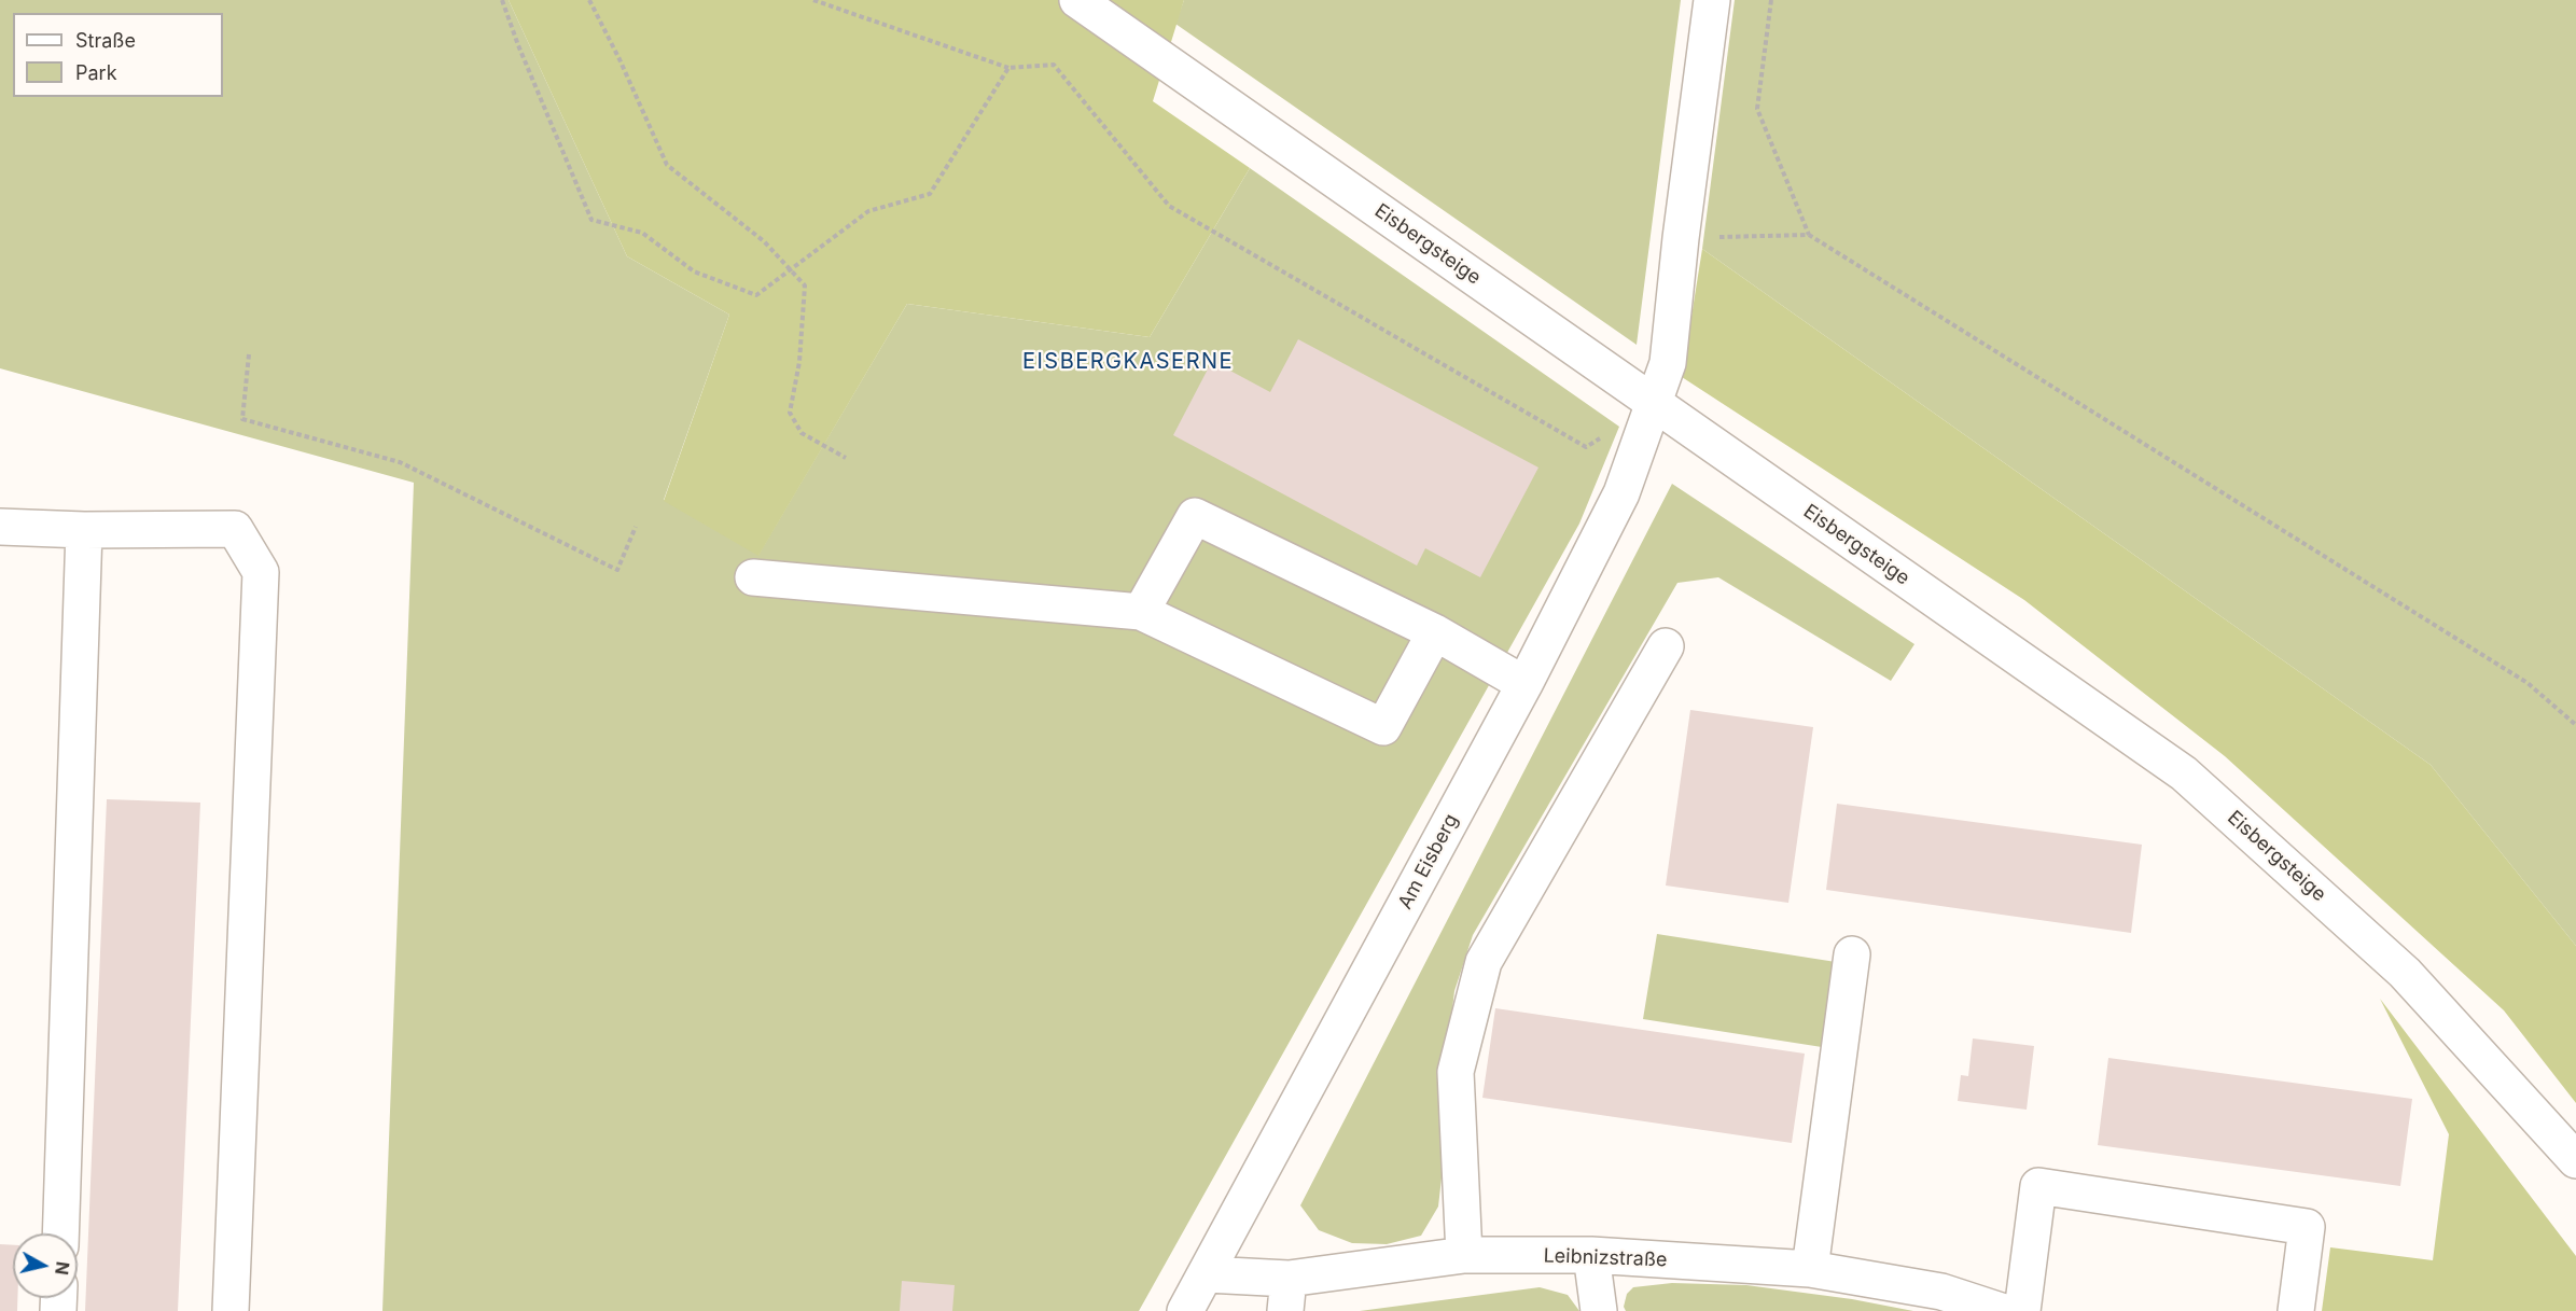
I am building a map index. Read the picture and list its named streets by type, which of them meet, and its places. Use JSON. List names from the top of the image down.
{
  "streets": {
    "street": ["Eisbergsteige", "Am Eisberg", "Leibnizstraße"]
  },
  "crossings": [
    ["Eisbergsteige", "Am Eisberg"],
    ["Am Eisberg", "Leibnizstraße"]
  ],
  "districts": ["EISBERGKASERNE"],
  "legend": ["Straße", "Park"],
  "north": "right"
}
